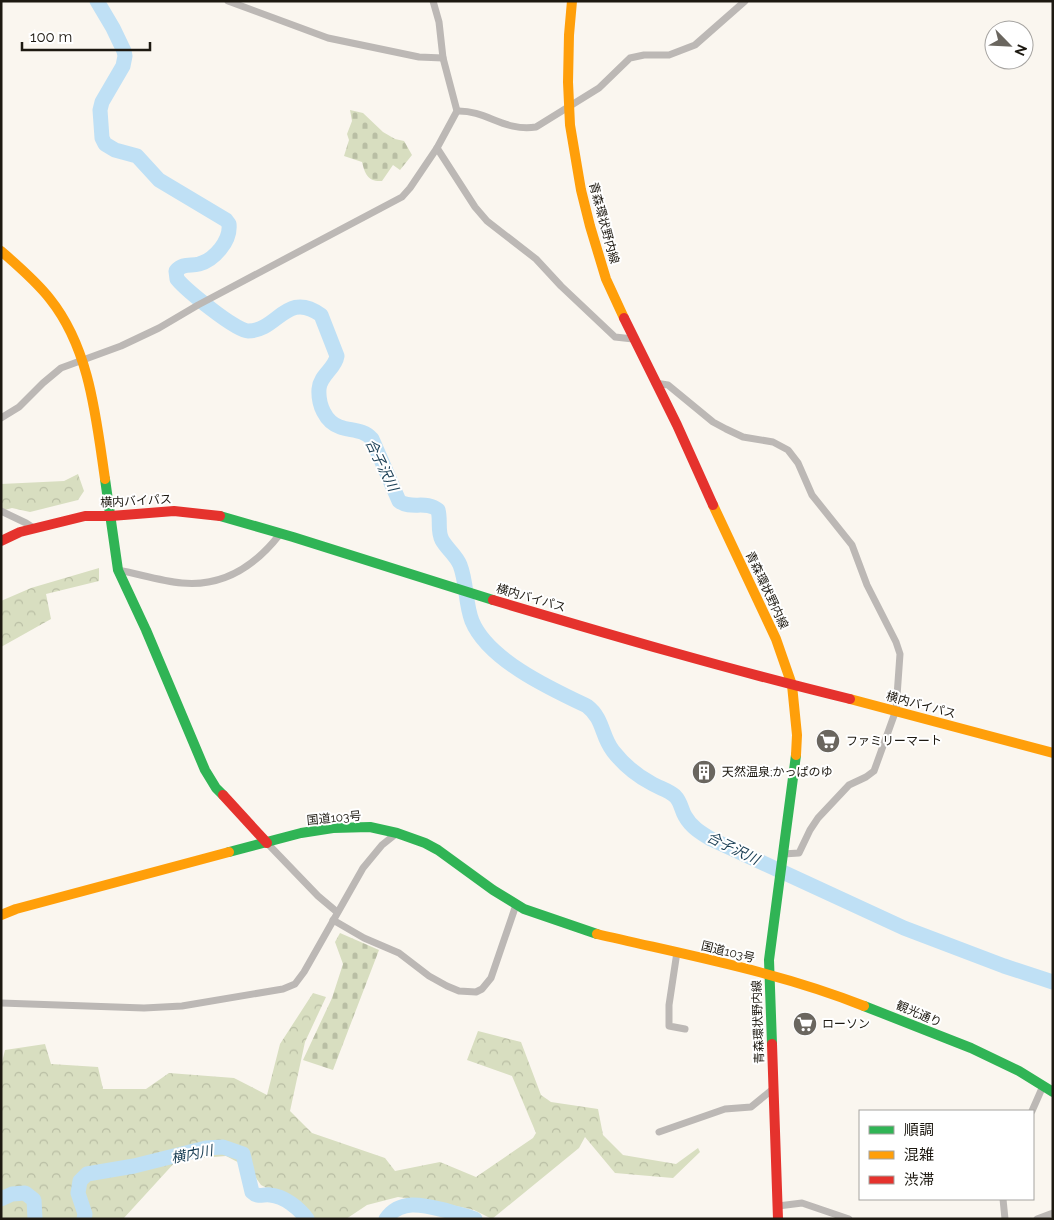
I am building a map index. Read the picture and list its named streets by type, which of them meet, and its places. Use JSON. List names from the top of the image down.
{
  "streets": {
    "main road": [
      "青森環状野内線",
      "横内バイパス",
      "国道103号",
      "観光通り"
    ]
  },
  "crossings": [
    ["青森環状野内線", "横内バイパス"],
    ["青森環状野内線", "国道103号"],
    ["青森環状野内線", "観光通り"],
    ["国道103号", "観光通り"]
  ],
  "water": ["合子沢川", "横内川"],
  "places": {
    "supermarket": ["ファミリーマート", "ローソン"],
    "building": ["天然温泉;かっぱのゆ"]
  },
  "legend": ["順調", "混雑", "渋滞"],
  "scale_bar": "100 m",
  "north": "bottom right"
}
